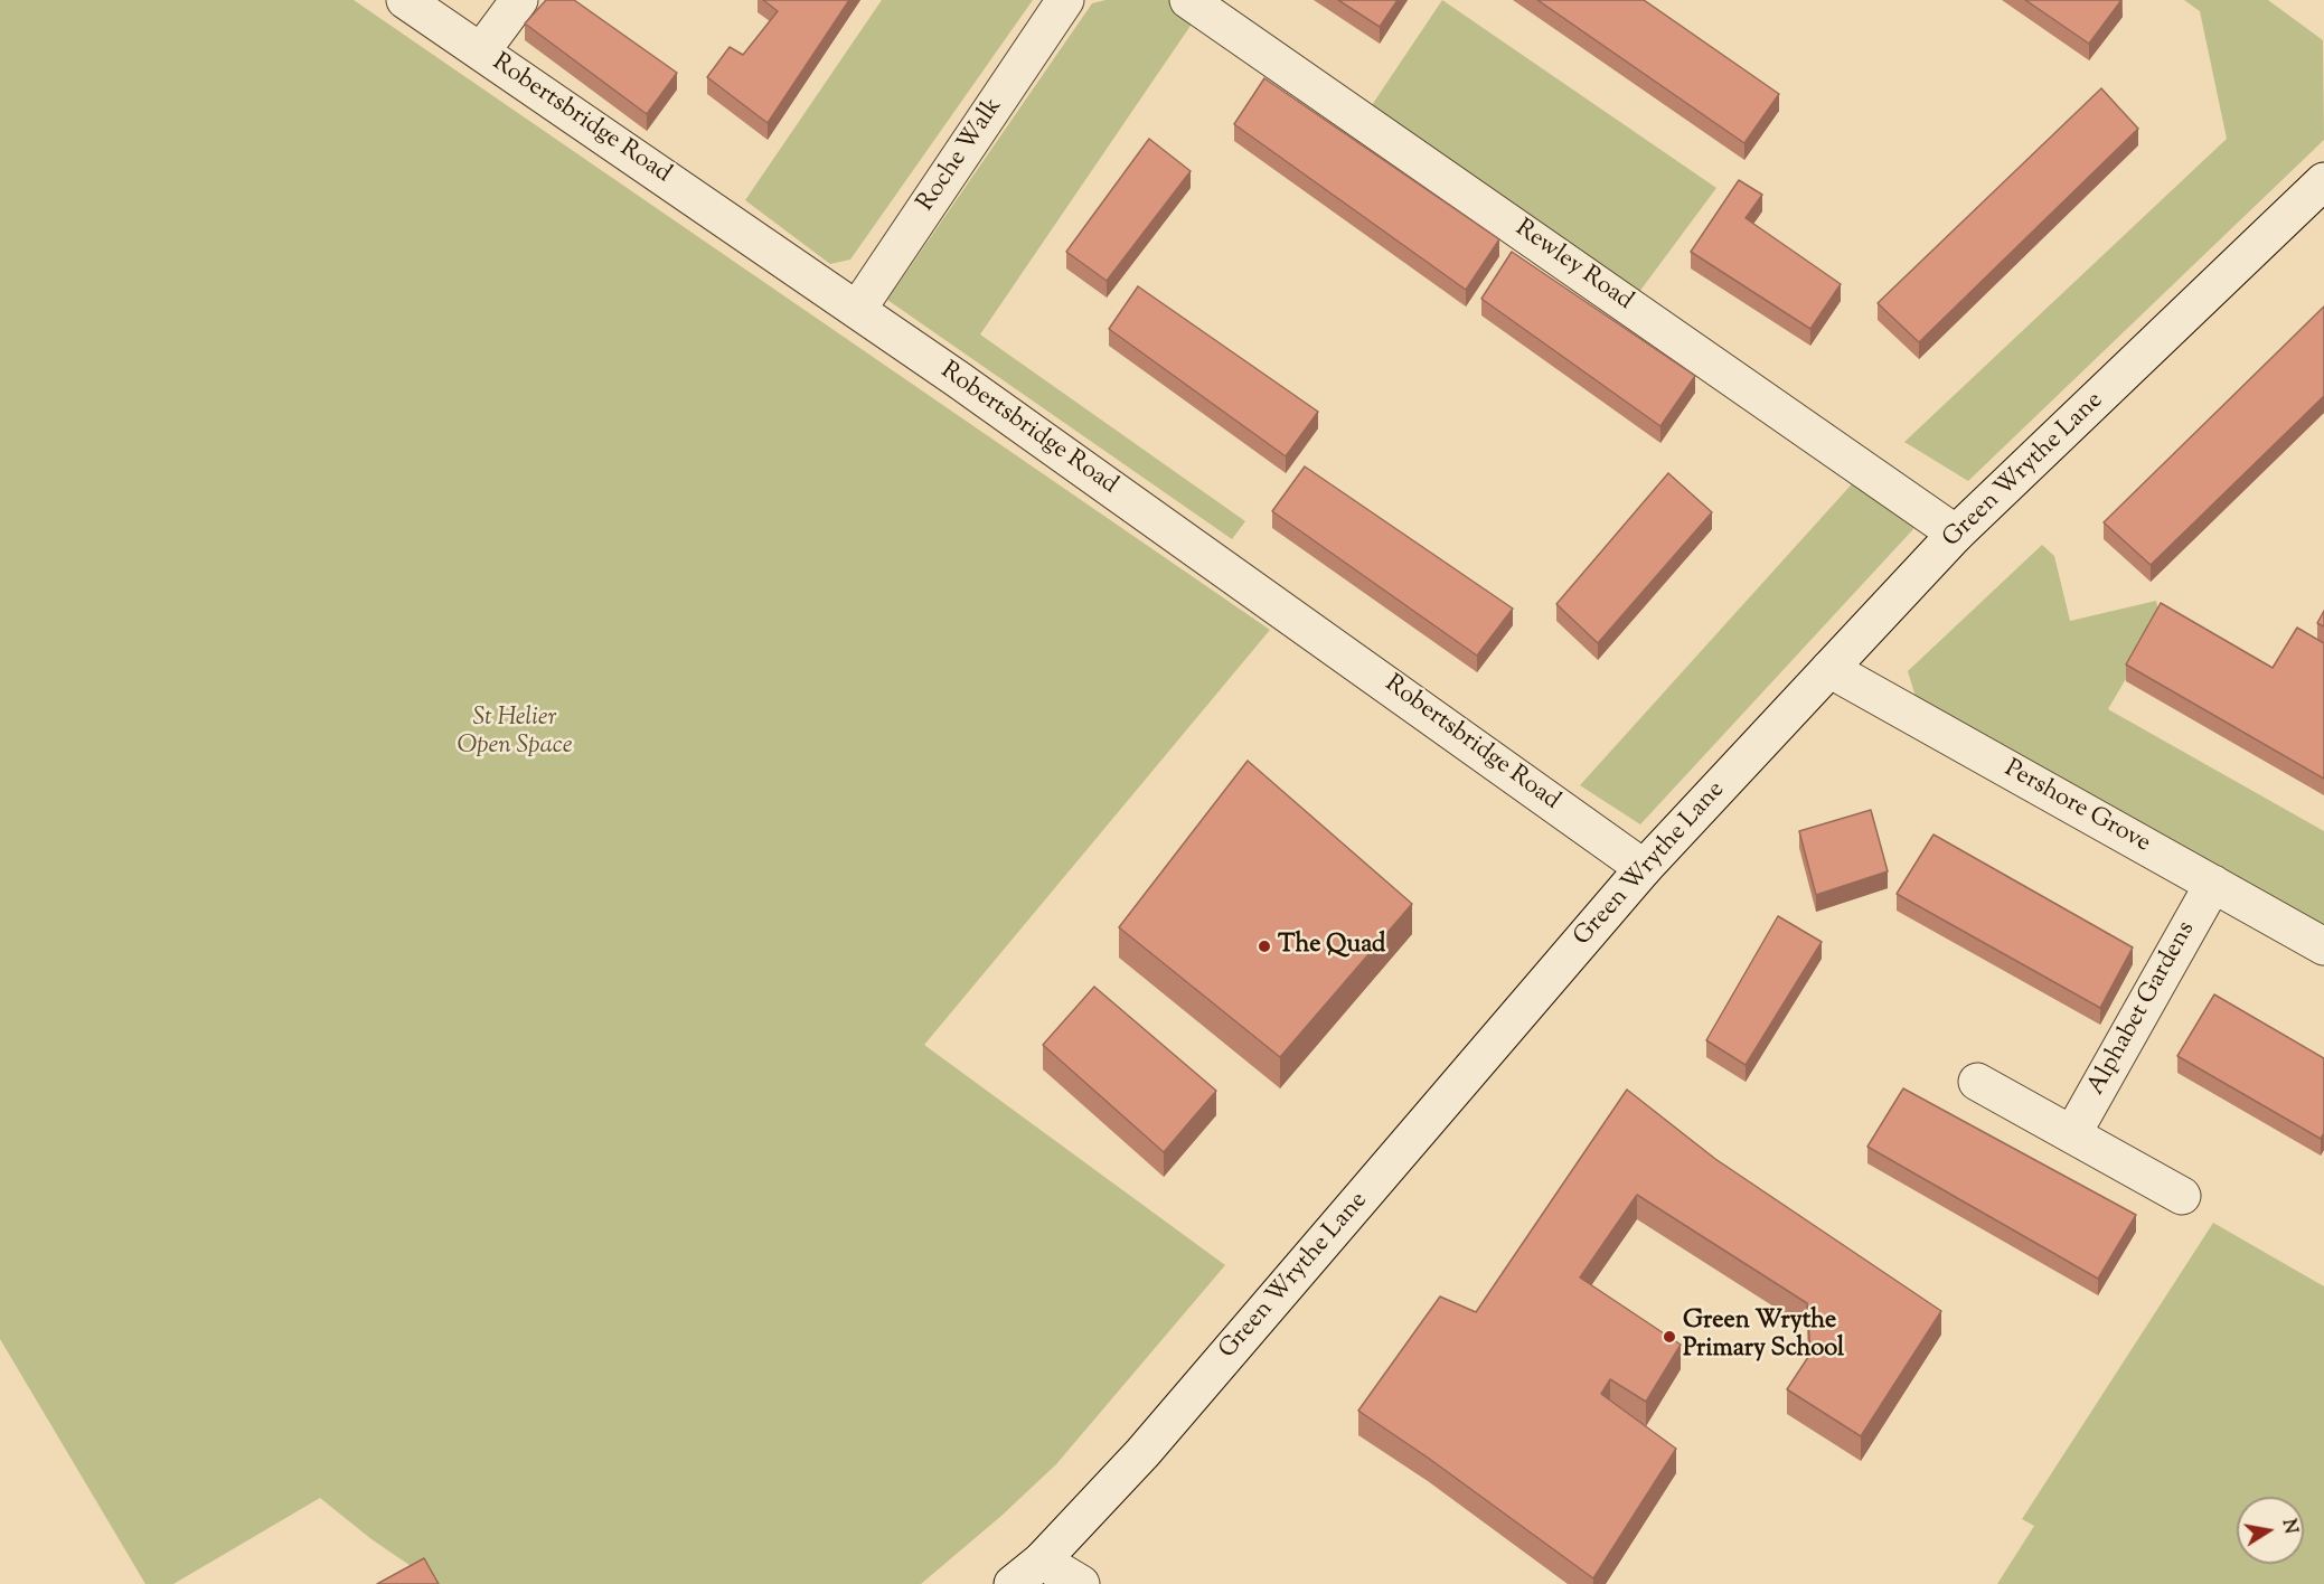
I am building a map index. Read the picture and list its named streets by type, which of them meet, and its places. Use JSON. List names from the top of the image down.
{
  "streets": {
    "street": [
      "Robertsbridge Road",
      "Roche Walk",
      "Rewley Road",
      "Green Wrythe Lane",
      "Pershore Grove",
      "Alphabet Gardens"
    ]
  },
  "crossings": [
    ["Robertsbridge Road", "Roche Walk"],
    ["Robertsbridge Road", "Green Wrythe Lane"],
    ["Rewley Road", "Green Wrythe Lane"],
    ["Green Wrythe Lane", "Pershore Grove"],
    ["Pershore Grove", "Alphabet Gardens"]
  ],
  "parks": ["St Helier Open Space"],
  "places": ["The Quad", "Green Wrythe Primary School"],
  "north": "right"
}
